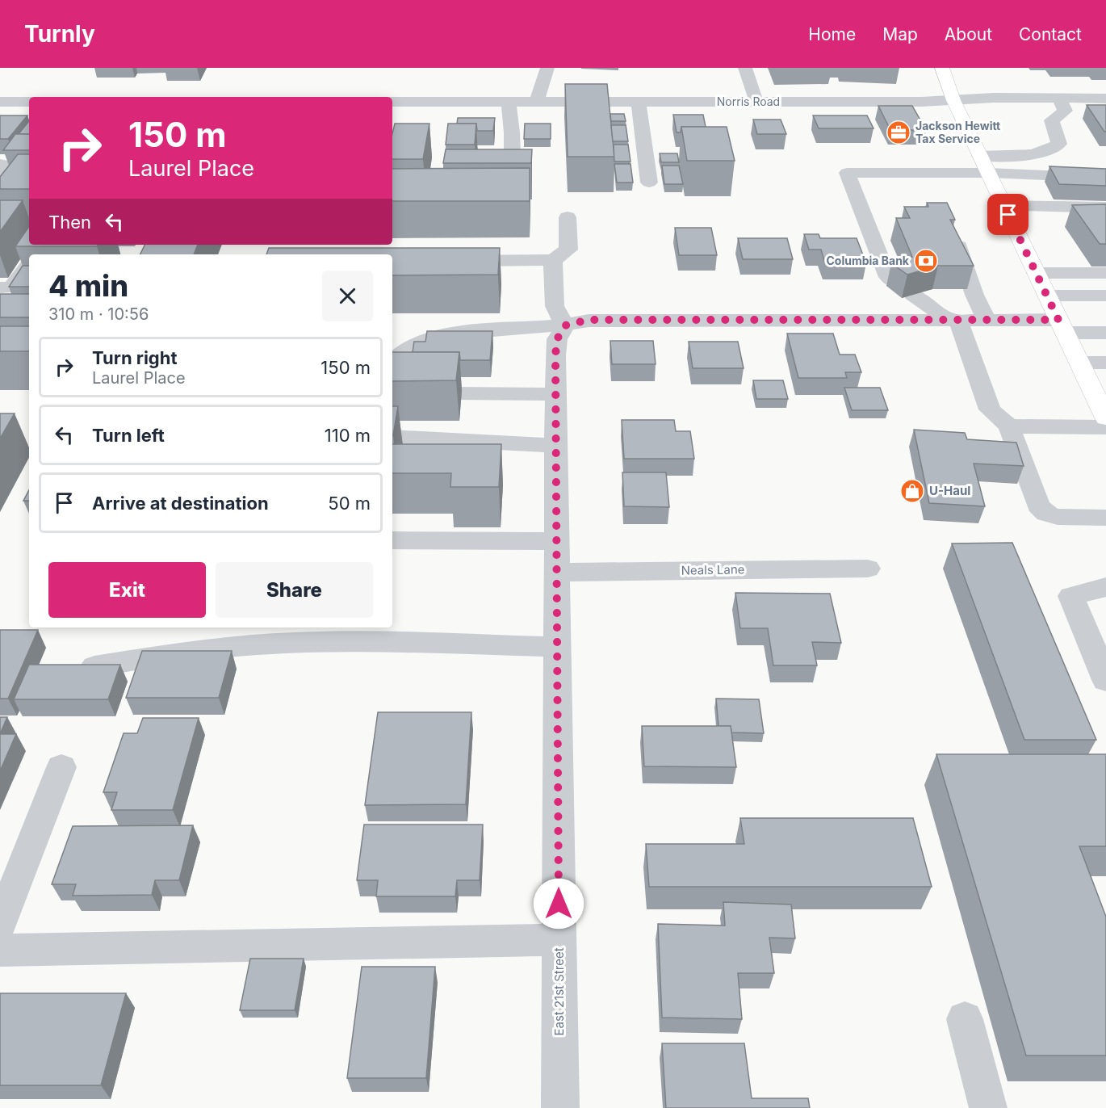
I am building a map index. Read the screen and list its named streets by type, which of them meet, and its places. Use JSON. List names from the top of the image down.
{
  "streets": {
    "street": ["Norris Road", "Neals Lane", "East 21st Street"]
  },
  "crossings": [
    ["Neals Lane", "East 21st Street"]
  ],
  "places": {
    "office": ["Jackson Hewitt Tax Service"],
    "bank": ["Columbia Bank"],
    "shop": ["U-Haul"]
  },
  "page": {
    "header": "Turnly",
    "nav": [
      "Home",
      "Map",
      "About",
      "Contact"
    ],
    "turn": ["150 m", "Laurel Place"],
    "then": "Then",
    "heading": ["4 min", "310 m · 10:56"],
    "list": [
      {
        "name": "Turn right",
        "note": "Laurel Place",
        "value": "150 m"
      },
      {
        "name": "Turn left",
        "value": "110 m"
      },
      {
        "name": "Arrive at destination",
        "value": "50 m"
      }
    ],
    "buttons": ["Exit", "Share"]
  }
}
